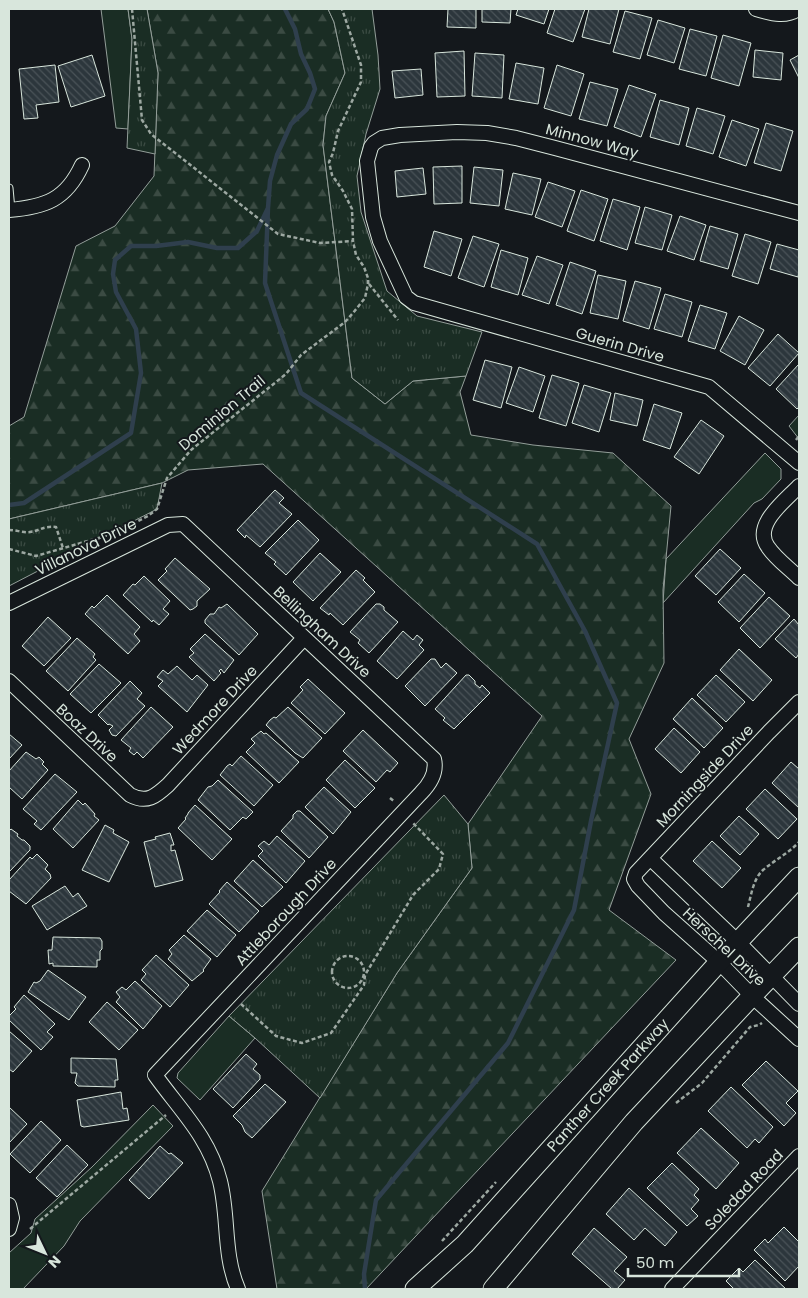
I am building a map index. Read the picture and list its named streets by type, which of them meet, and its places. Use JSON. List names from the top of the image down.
{
  "streets": {
    "main road": ["Panther Creek Parkway"],
    "street": [
      "Minnow Way",
      "Guerin Drive",
      "Villanova Drive",
      "Bellingham Drive",
      "Wedmore Drive",
      "Boaz Drive",
      "Morningside Drive",
      "Attleborough Drive",
      "Herschel Drive",
      "Soledad Road"
    ],
    "path": ["Dominion Trail"]
  },
  "crossings": [
    ["Minnow Way", "Guerin Drive"],
    ["Villanova Drive", "Bellingham Drive"],
    ["Bellingham Drive", "Wedmore Drive"],
    ["Bellingham Drive", "Attleborough Drive"],
    ["Wedmore Drive", "Boaz Drive"],
    ["Morningside Drive", "Herschel Drive"],
    ["Herschel Drive", "Panther Creek Parkway"]
  ],
  "scale_bar": "50 m",
  "north": "bottom right"
}
